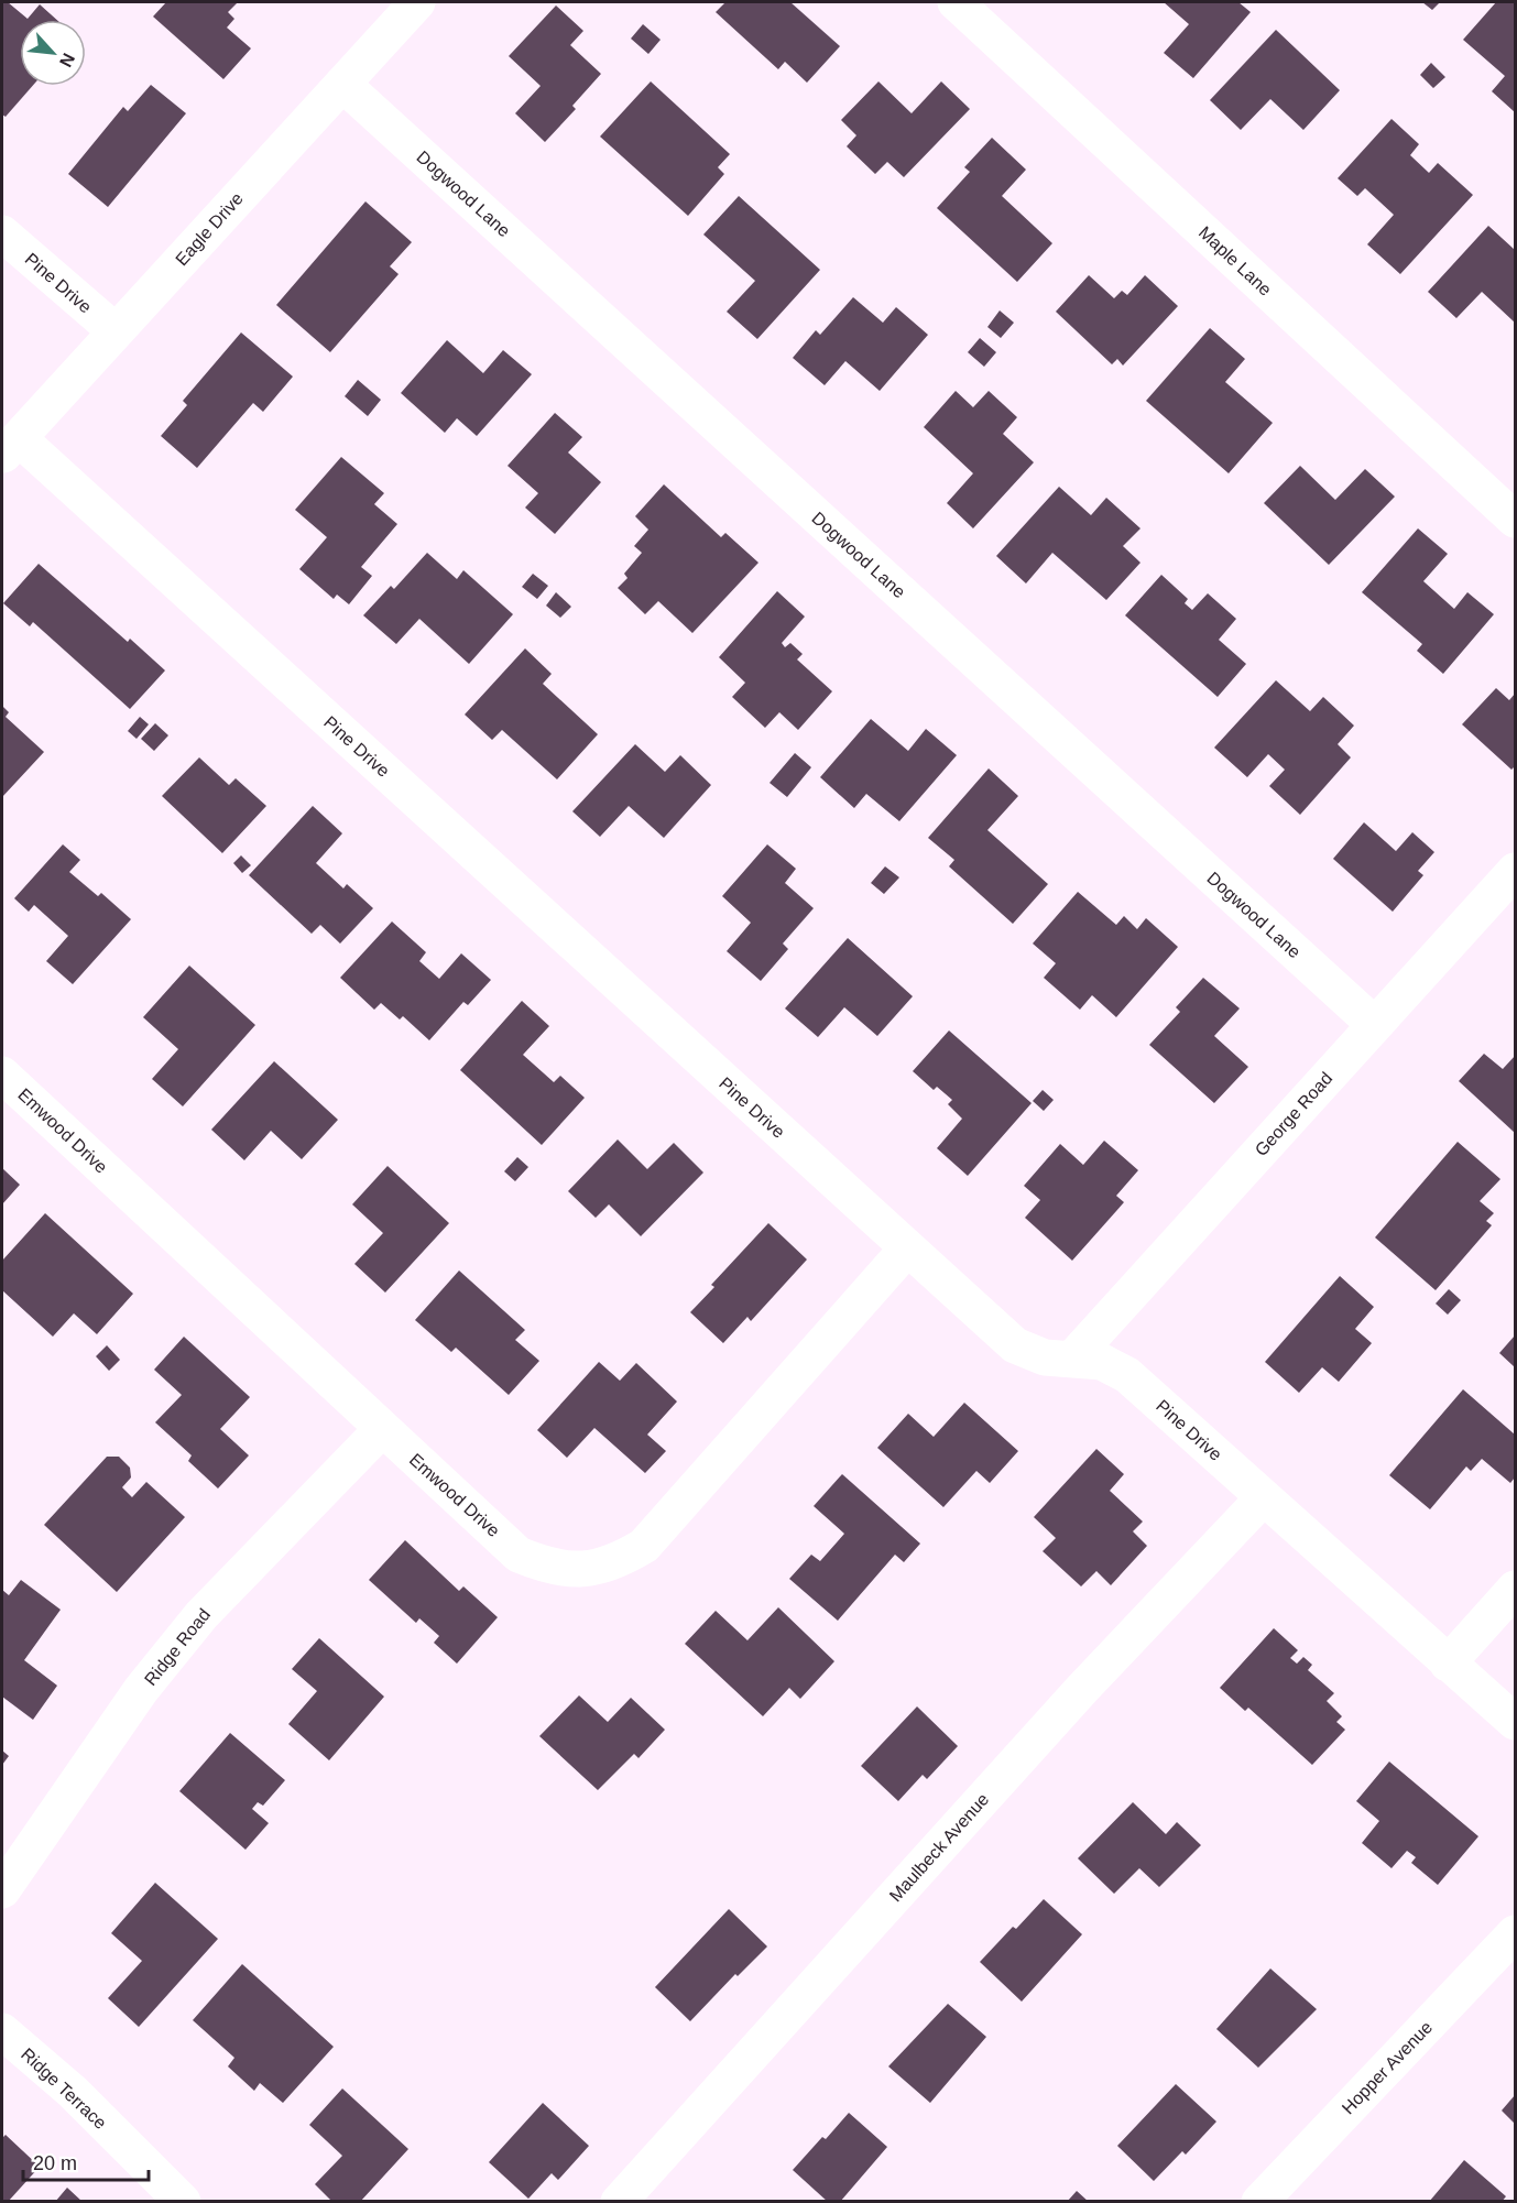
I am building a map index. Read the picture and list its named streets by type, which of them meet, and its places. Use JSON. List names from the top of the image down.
{
  "streets": {
    "street": [
      "Dogwood Lane",
      "Eagle Drive",
      "Maple Lane",
      "Pine Drive",
      "George Road",
      "Emwood Drive",
      "Ridge Road",
      "Maulbeck Avenue",
      "Hopper Avenue",
      "Ridge Terrace"
    ]
  },
  "crossings": [
    ["Dogwood Lane", "Eagle Drive"],
    ["Dogwood Lane", "George Road"],
    ["Eagle Drive", "Pine Drive"],
    ["Pine Drive", "George Road"],
    ["Pine Drive", "Emwood Drive"],
    ["Pine Drive", "Maulbeck Avenue"],
    ["Emwood Drive", "Ridge Road"]
  ],
  "scale_bar": "20 m",
  "north": "bottom right"
}
